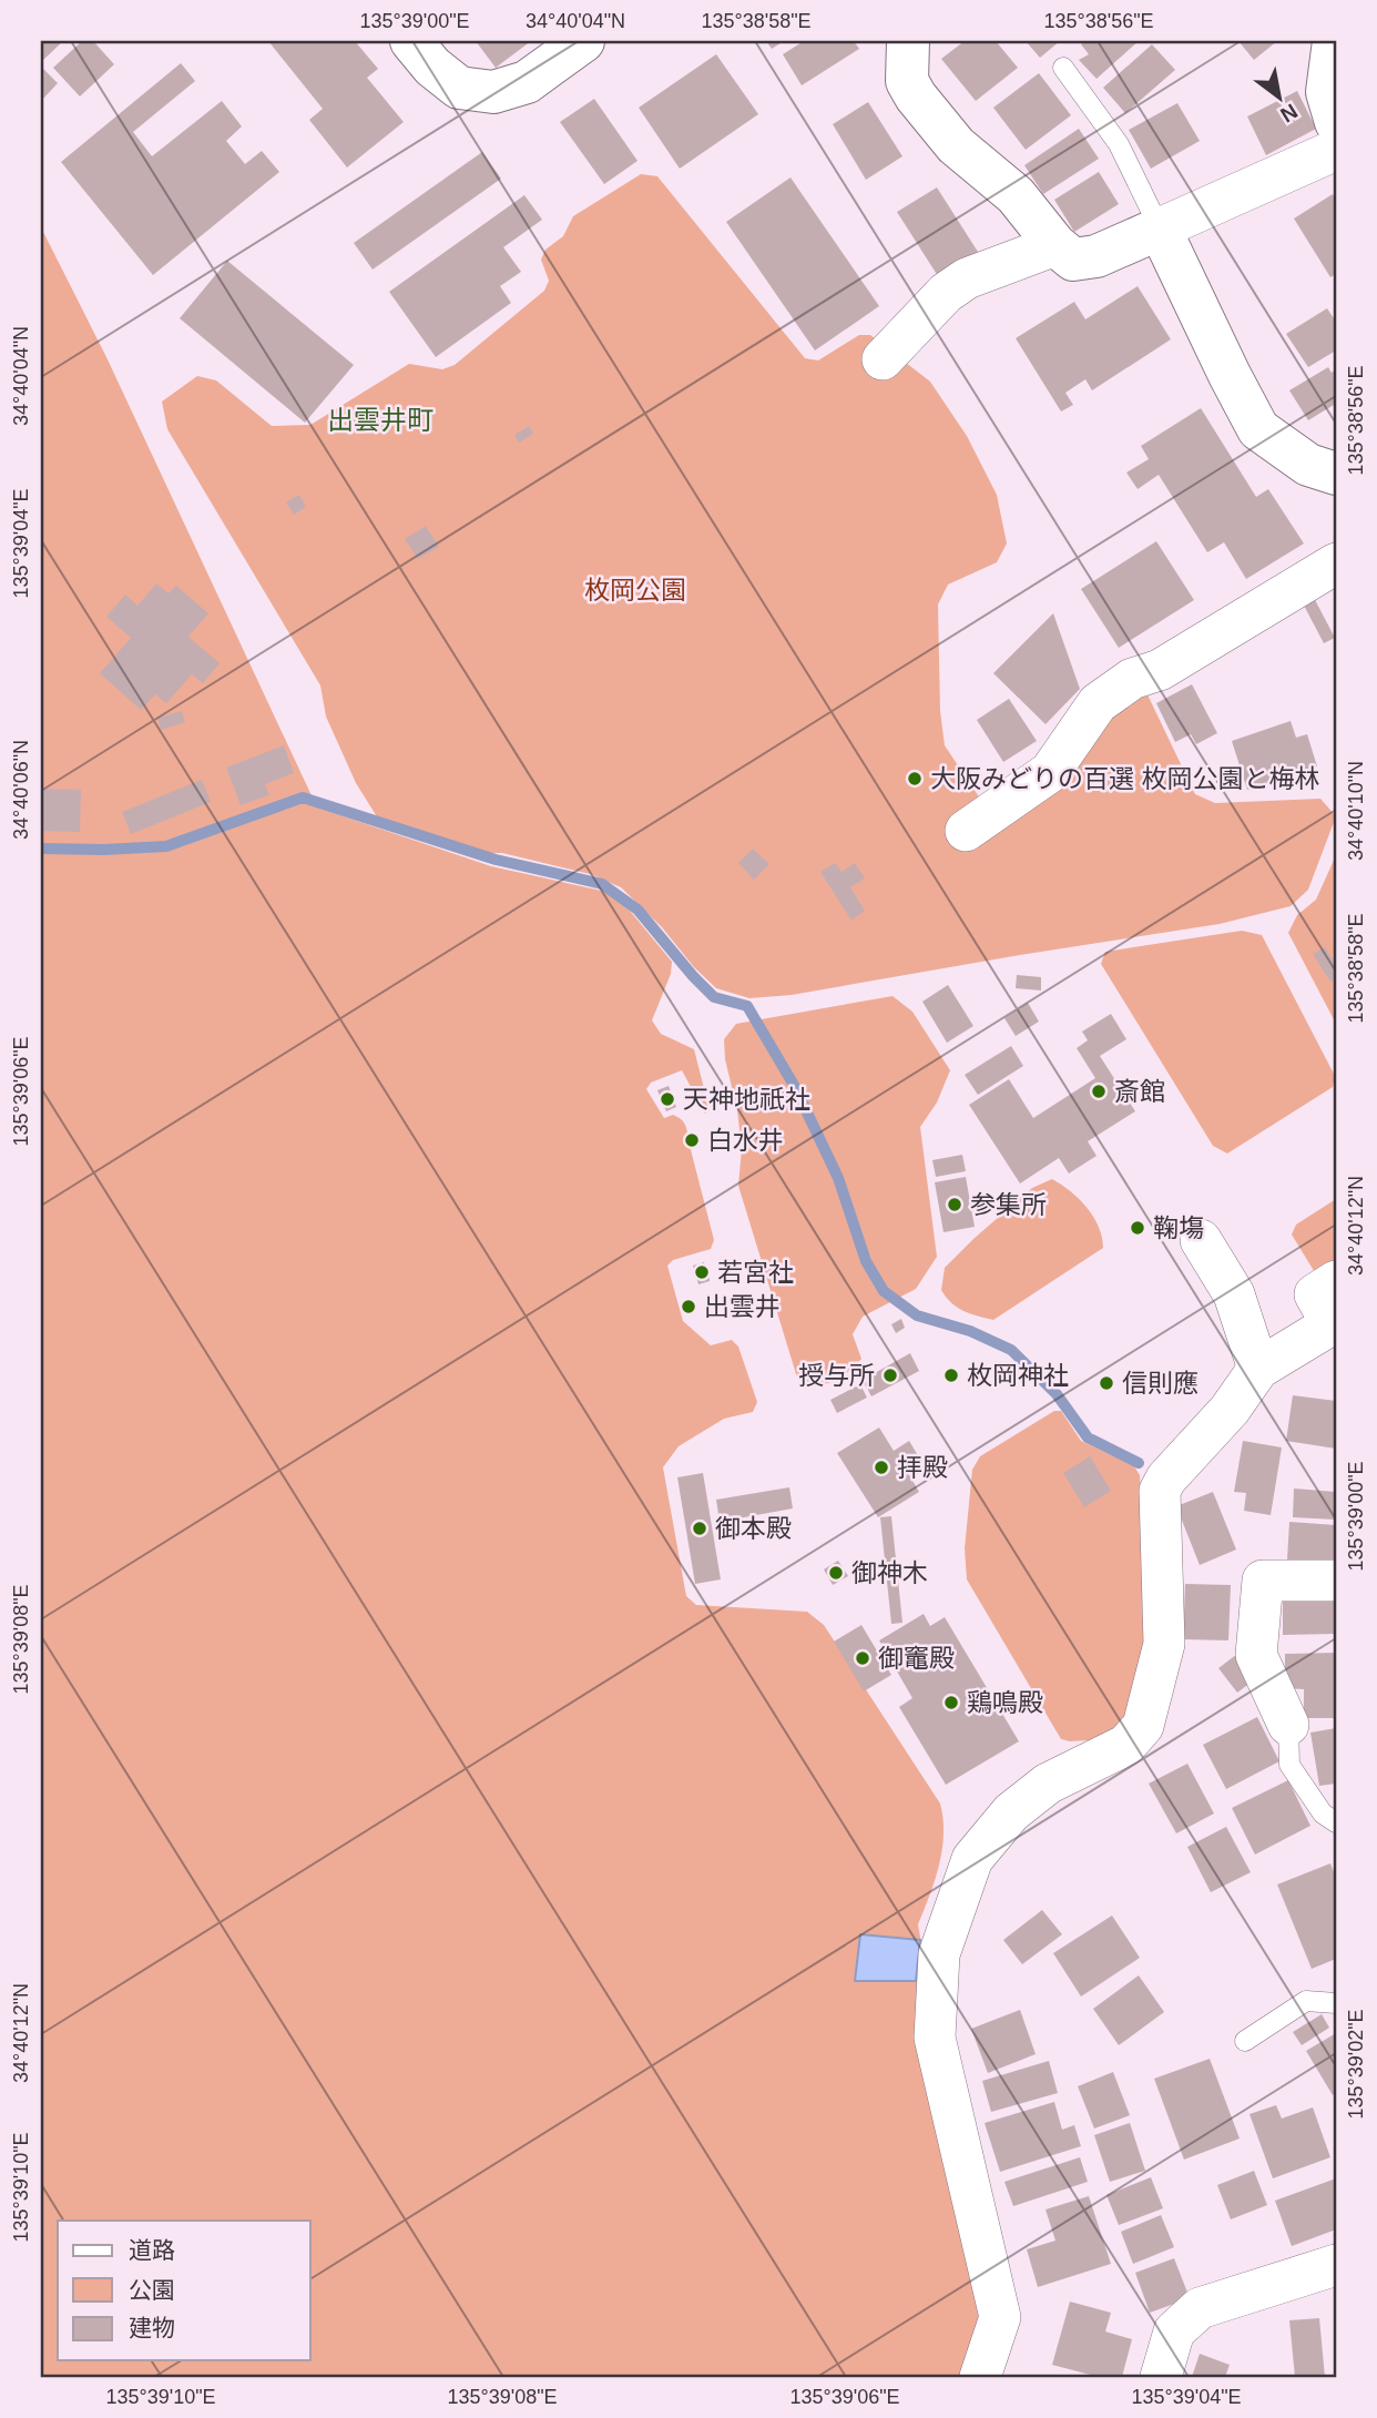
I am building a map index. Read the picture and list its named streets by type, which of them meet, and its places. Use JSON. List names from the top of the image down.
{
  "districts": ["出雲井町"],
  "parks": ["枚岡公園"],
  "places": [
    "大阪みどりの百選 枚岡公園と梅林",
    "斎館",
    "天神地祇社",
    "白水井",
    "参集所",
    "鞠塲",
    "若宮社",
    "出雲井",
    "授与所",
    "枚岡神社",
    "信則應",
    "拝殿",
    "御本殿",
    "御神木",
    "御竈殿",
    "鶏鳴殿"
  ],
  "legend": ["道路", "公園", "建物"],
  "north": "bottom right",
  "coordinates": [
    "135°39'00\"E",
    "34°40'04\"N",
    "135°38'58\"E",
    "135°38'56\"E",
    "135°39'04\"E",
    "34°40'06\"N",
    "34°40'10\"N",
    "135°39'06\"E",
    "34°40'12\"N",
    "135°39'08\"E",
    "135°39'02\"E",
    "135°39'10\"E"
  ]
}
